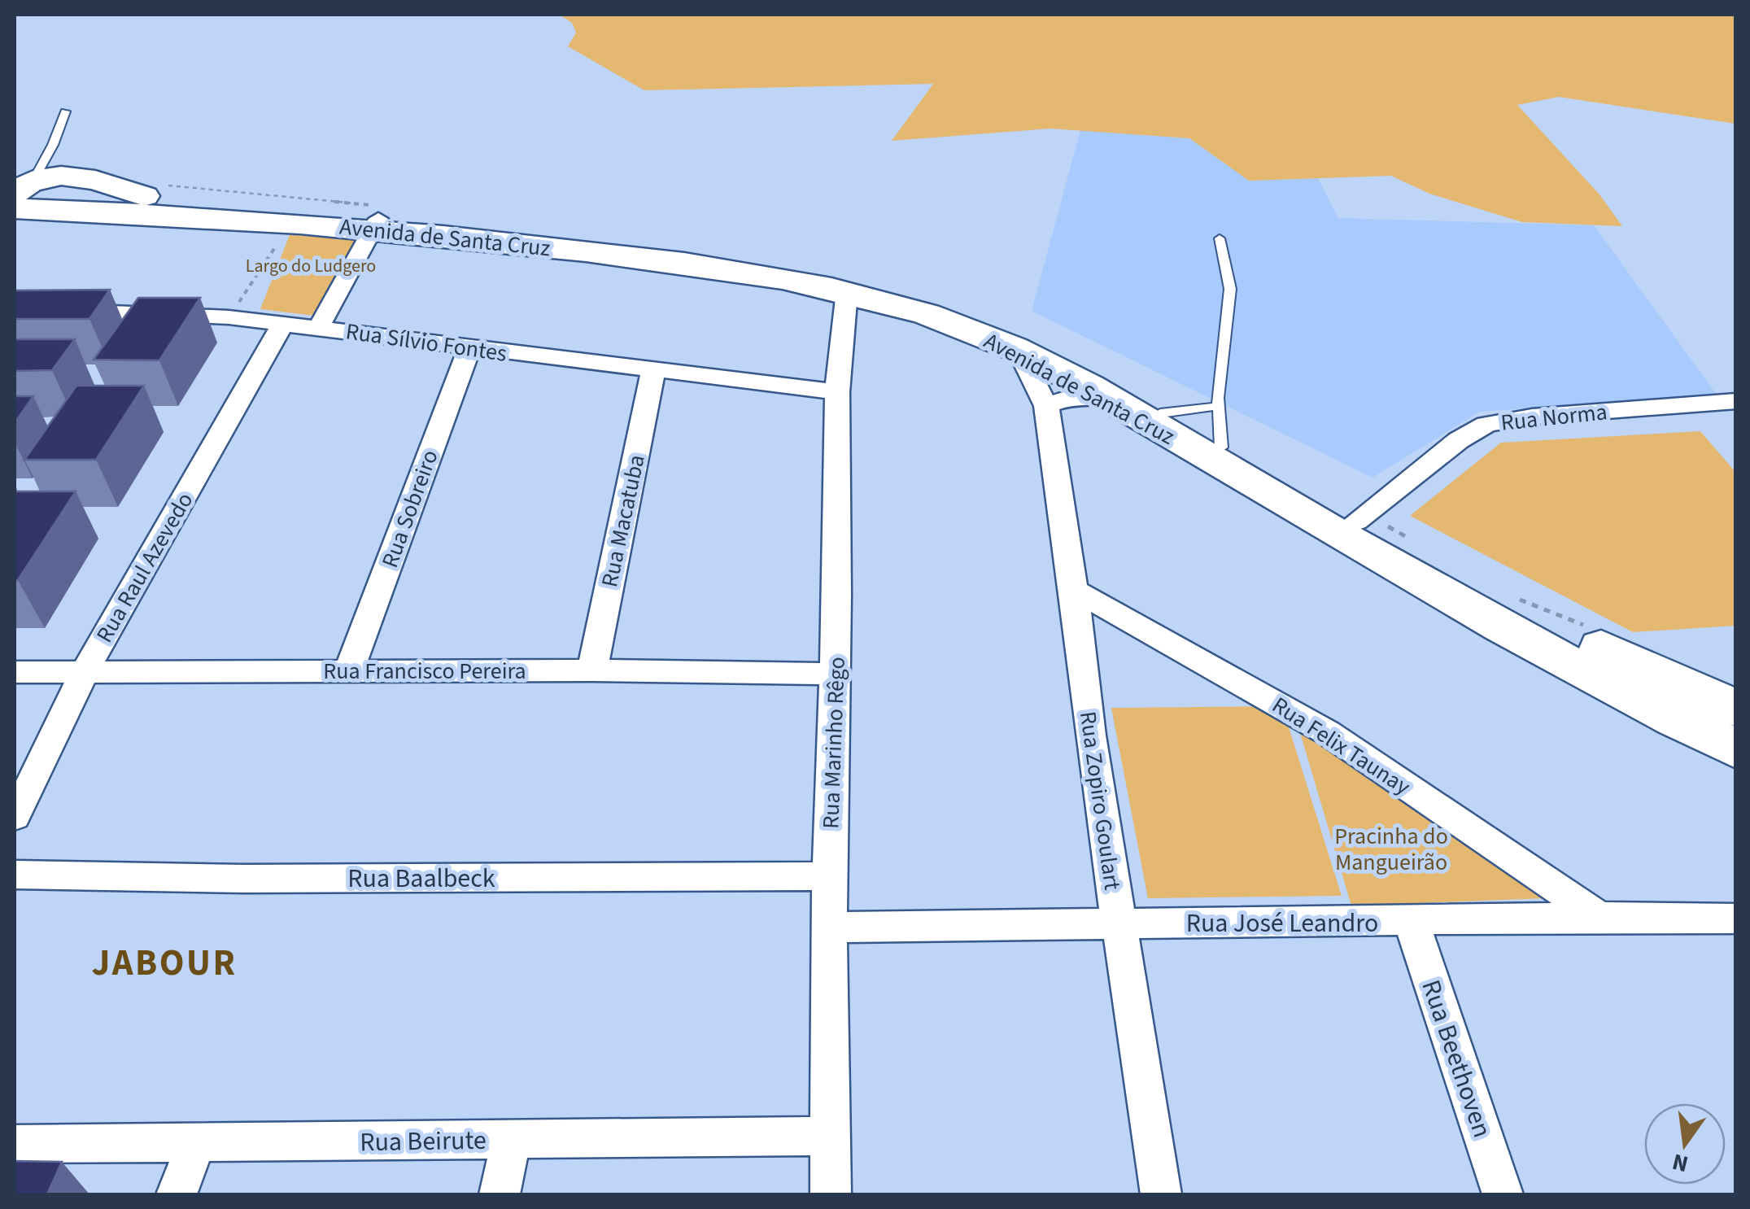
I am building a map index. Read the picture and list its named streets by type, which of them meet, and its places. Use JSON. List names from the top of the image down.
{
  "streets": {
    "main road": ["Avenida de Santa Cruz"],
    "street": [
      "Rua Sílvio Fontes",
      "Rua Norma",
      "Rua Sobreiro",
      "Rua Macatuba",
      "Rua Raul Azevedo",
      "Rua Francisco Pereira",
      "Rua Marinho Rêgo",
      "Rua Felix Taunay",
      "Rua Zopiro Goulart",
      "Rua Baalbeck",
      "Rua José Leandro",
      "Rua Beethoven",
      "Rua Beirute"
    ]
  },
  "crossings": [
    ["Avenida de Santa Cruz", "Rua Norma"],
    ["Avenida de Santa Cruz", "Rua Marinho Rêgo"],
    ["Avenida de Santa Cruz", "Rua Zopiro Goulart"],
    ["Rua Sílvio Fontes", "Rua Sobreiro"],
    ["Rua Sílvio Fontes", "Rua Macatuba"],
    ["Rua Sílvio Fontes", "Rua Raul Azevedo"],
    ["Rua Sílvio Fontes", "Rua Marinho Rêgo"],
    ["Rua Sobreiro", "Rua Francisco Pereira"],
    ["Rua Macatuba", "Rua Francisco Pereira"],
    ["Rua Raul Azevedo", "Rua Francisco Pereira"],
    ["Rua Francisco Pereira", "Rua Marinho Rêgo"],
    ["Rua Marinho Rêgo", "Rua Baalbeck"],
    ["Rua Marinho Rêgo", "Rua José Leandro"],
    ["Rua Marinho Rêgo", "Rua Beirute"],
    ["Rua Felix Taunay", "Rua Zopiro Goulart"],
    ["Rua Felix Taunay", "Rua José Leandro"],
    ["Rua Zopiro Goulart", "Rua José Leandro"],
    ["Rua José Leandro", "Rua Beethoven"]
  ],
  "districts": ["JABOUR"],
  "parks": ["Largo do Ludgero", "Pracinha do Mangueirão"],
  "north": "bottom"
}
